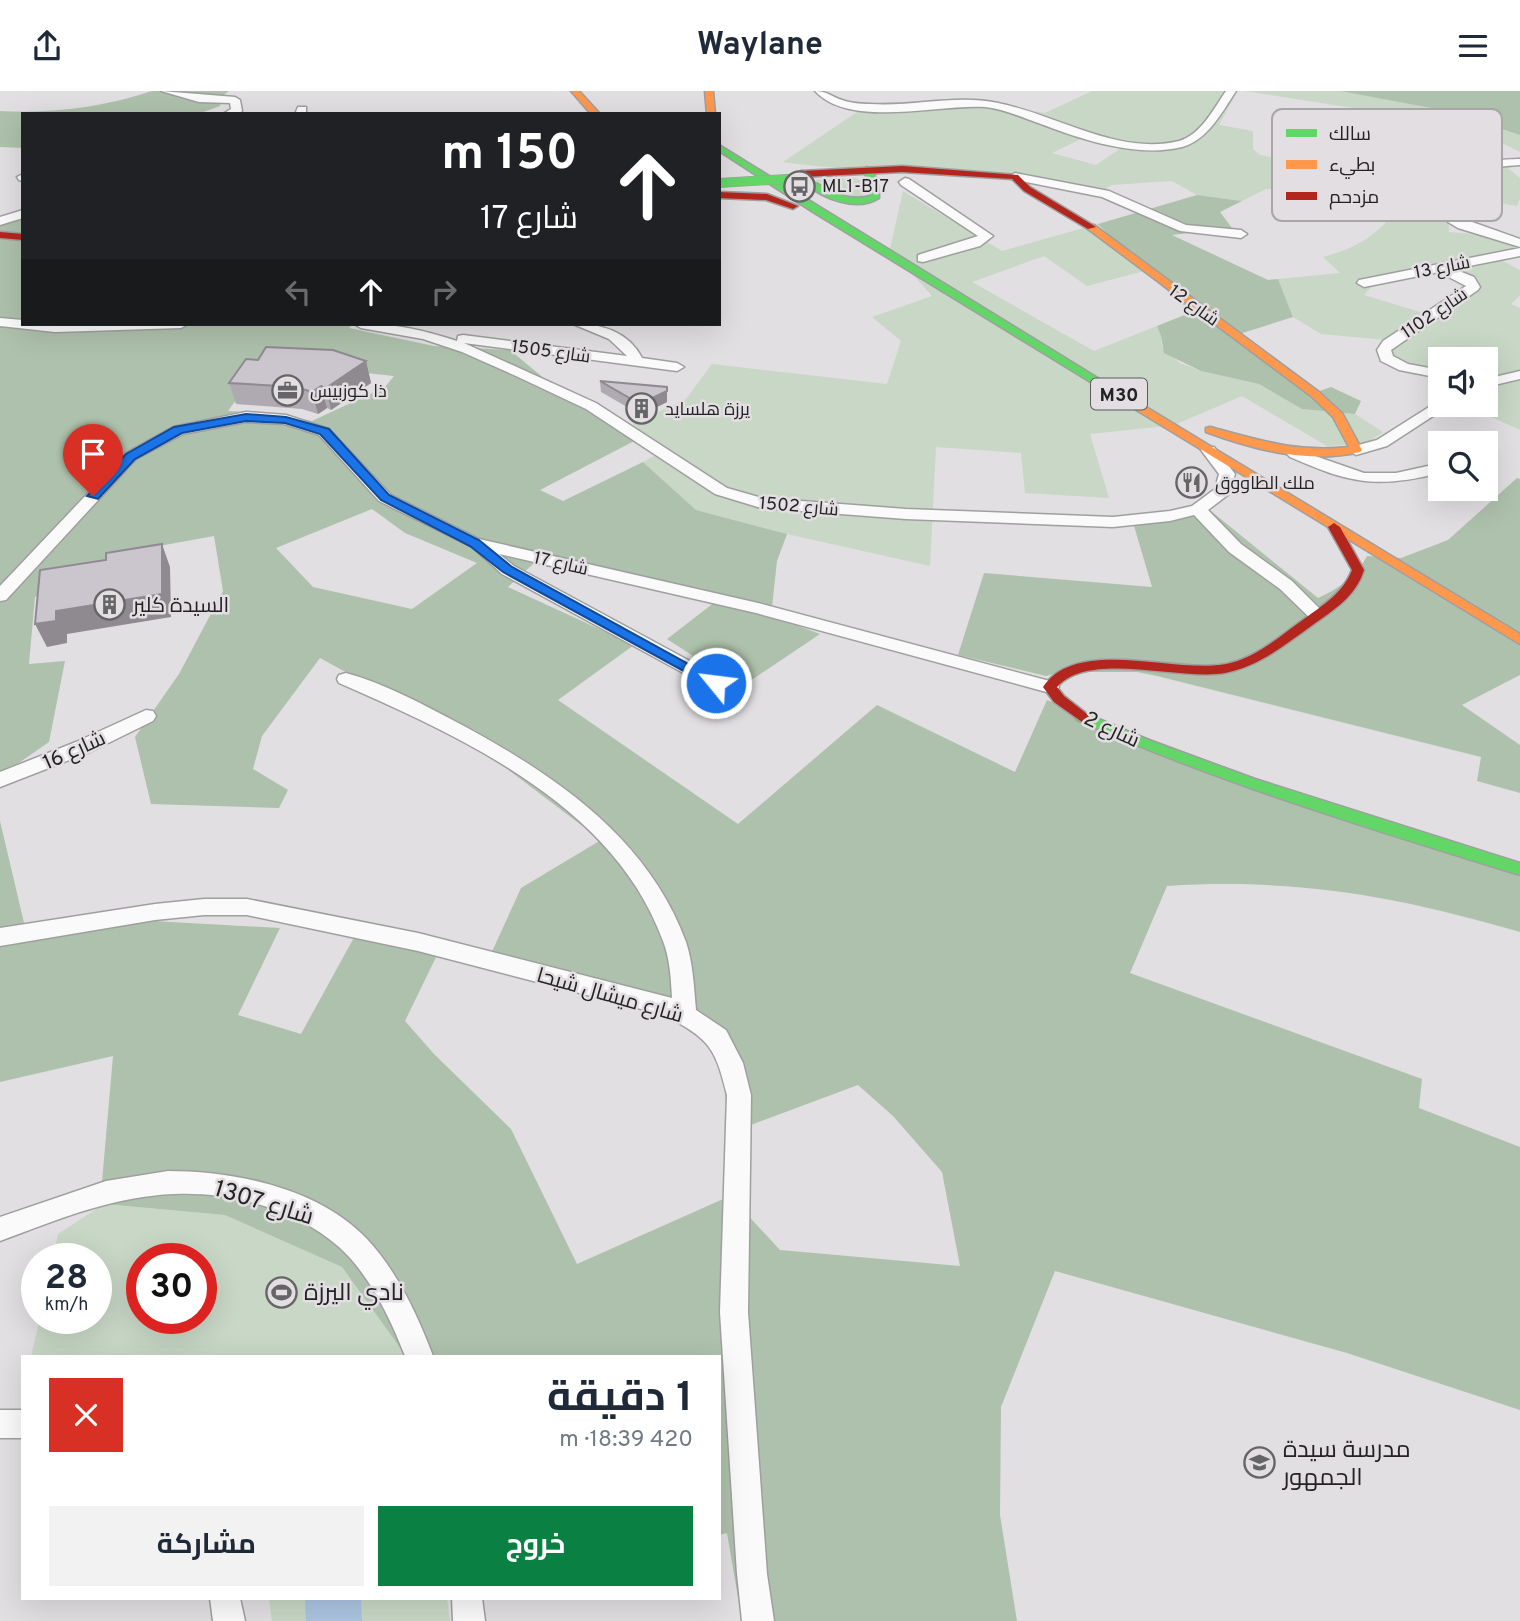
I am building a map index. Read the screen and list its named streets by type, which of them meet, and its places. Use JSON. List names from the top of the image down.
{
  "streets": {
    "main road": ["شارع 12", "M30", "شارع 2"],
    "street": [
      "شارع 13",
      "شارع 1102",
      "شارع 1505",
      "شارع 1502",
      "شارع 17",
      "شارع 16",
      "شارع ميشال شيحا",
      "شارع 1307"
    ]
  },
  "crossings": [
    ["شارع 13", "شارع 1102"],
    ["شارع 1505", "شارع 1502"],
    ["شارع 17", "شارع 2"]
  ],
  "places": {
    "bus stop": ["ML1-B17"],
    "office": ["ذا كوزبيس"],
    "building": ["يرزة هلسايد", "السيدة كلير"],
    "restaurant": ["ملك الطاووق"],
    "sports": ["نادي اليرزة"],
    "school or university": ["مدرسة سيدة الجمهور"]
  },
  "legend": ["سالك", "بطيء", "مزدحم"],
  "page": {
    "header": "Waylane",
    "turn": ["150 m", "شارع 17"],
    "speed": "28 km/h",
    "limit": "30",
    "heading": ["1 دقيقة", "420 m · 18:39"],
    "buttons": ["خروج", "مشاركة"]
  }
}
